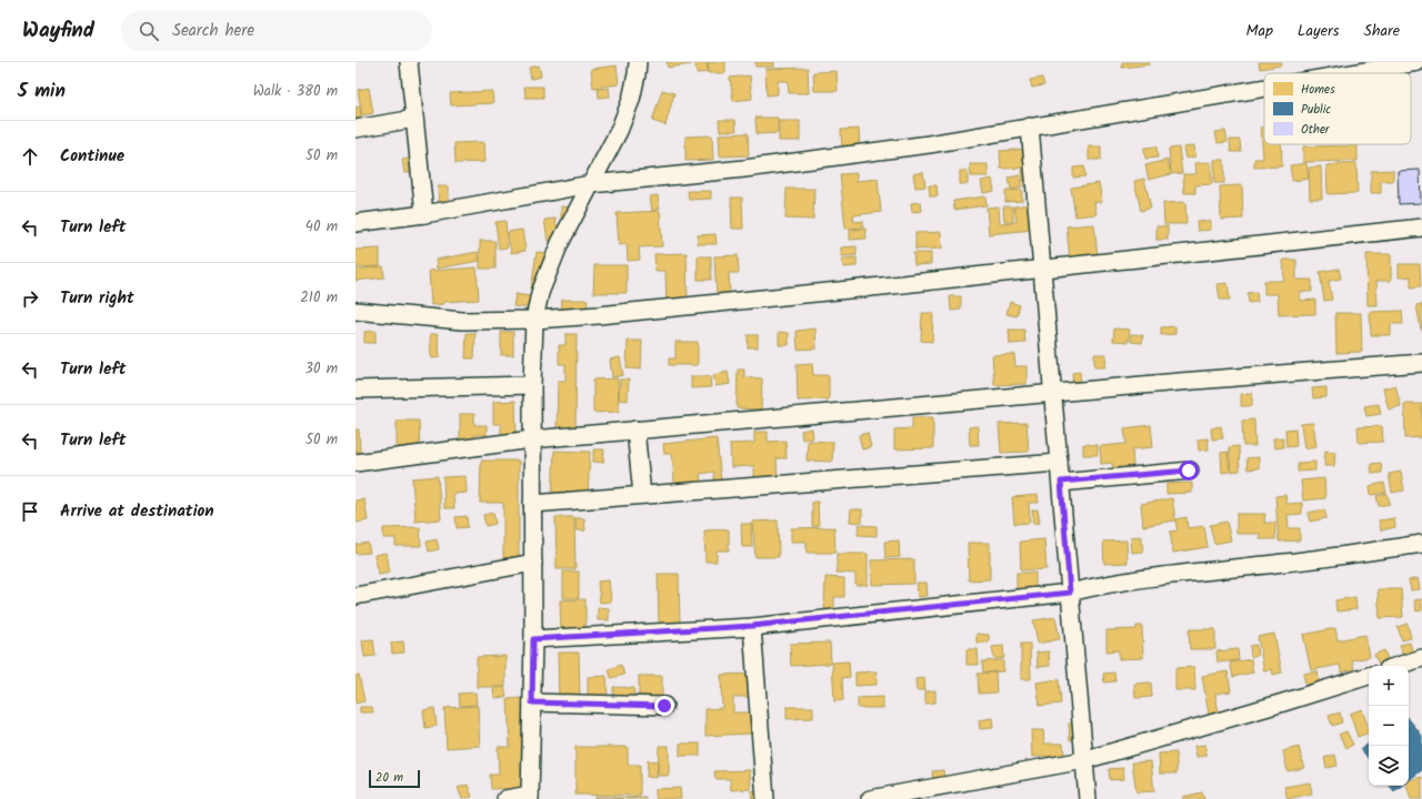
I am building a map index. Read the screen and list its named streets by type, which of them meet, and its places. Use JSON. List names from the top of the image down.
{
  "legend": ["Homes", "Public", "Other"],
  "scale_bar": "20 m",
  "page": {
    "header": "Wayfind",
    "search": "Search here",
    "nav": ["Map", "Layers", "Share"],
    "heading": ["5 min", "Walk · 380 m"],
    "list": [
      ["Continue", "50 m"],
      ["Turn left", "40 m"],
      ["Turn right", "210 m"],
      ["Turn left", "30 m"],
      ["Turn left", "50 m"],
      "Arrive at destination"
    ],
    "map_buttons": ["+", "−"],
    "scale": "20 m"
  }
}
